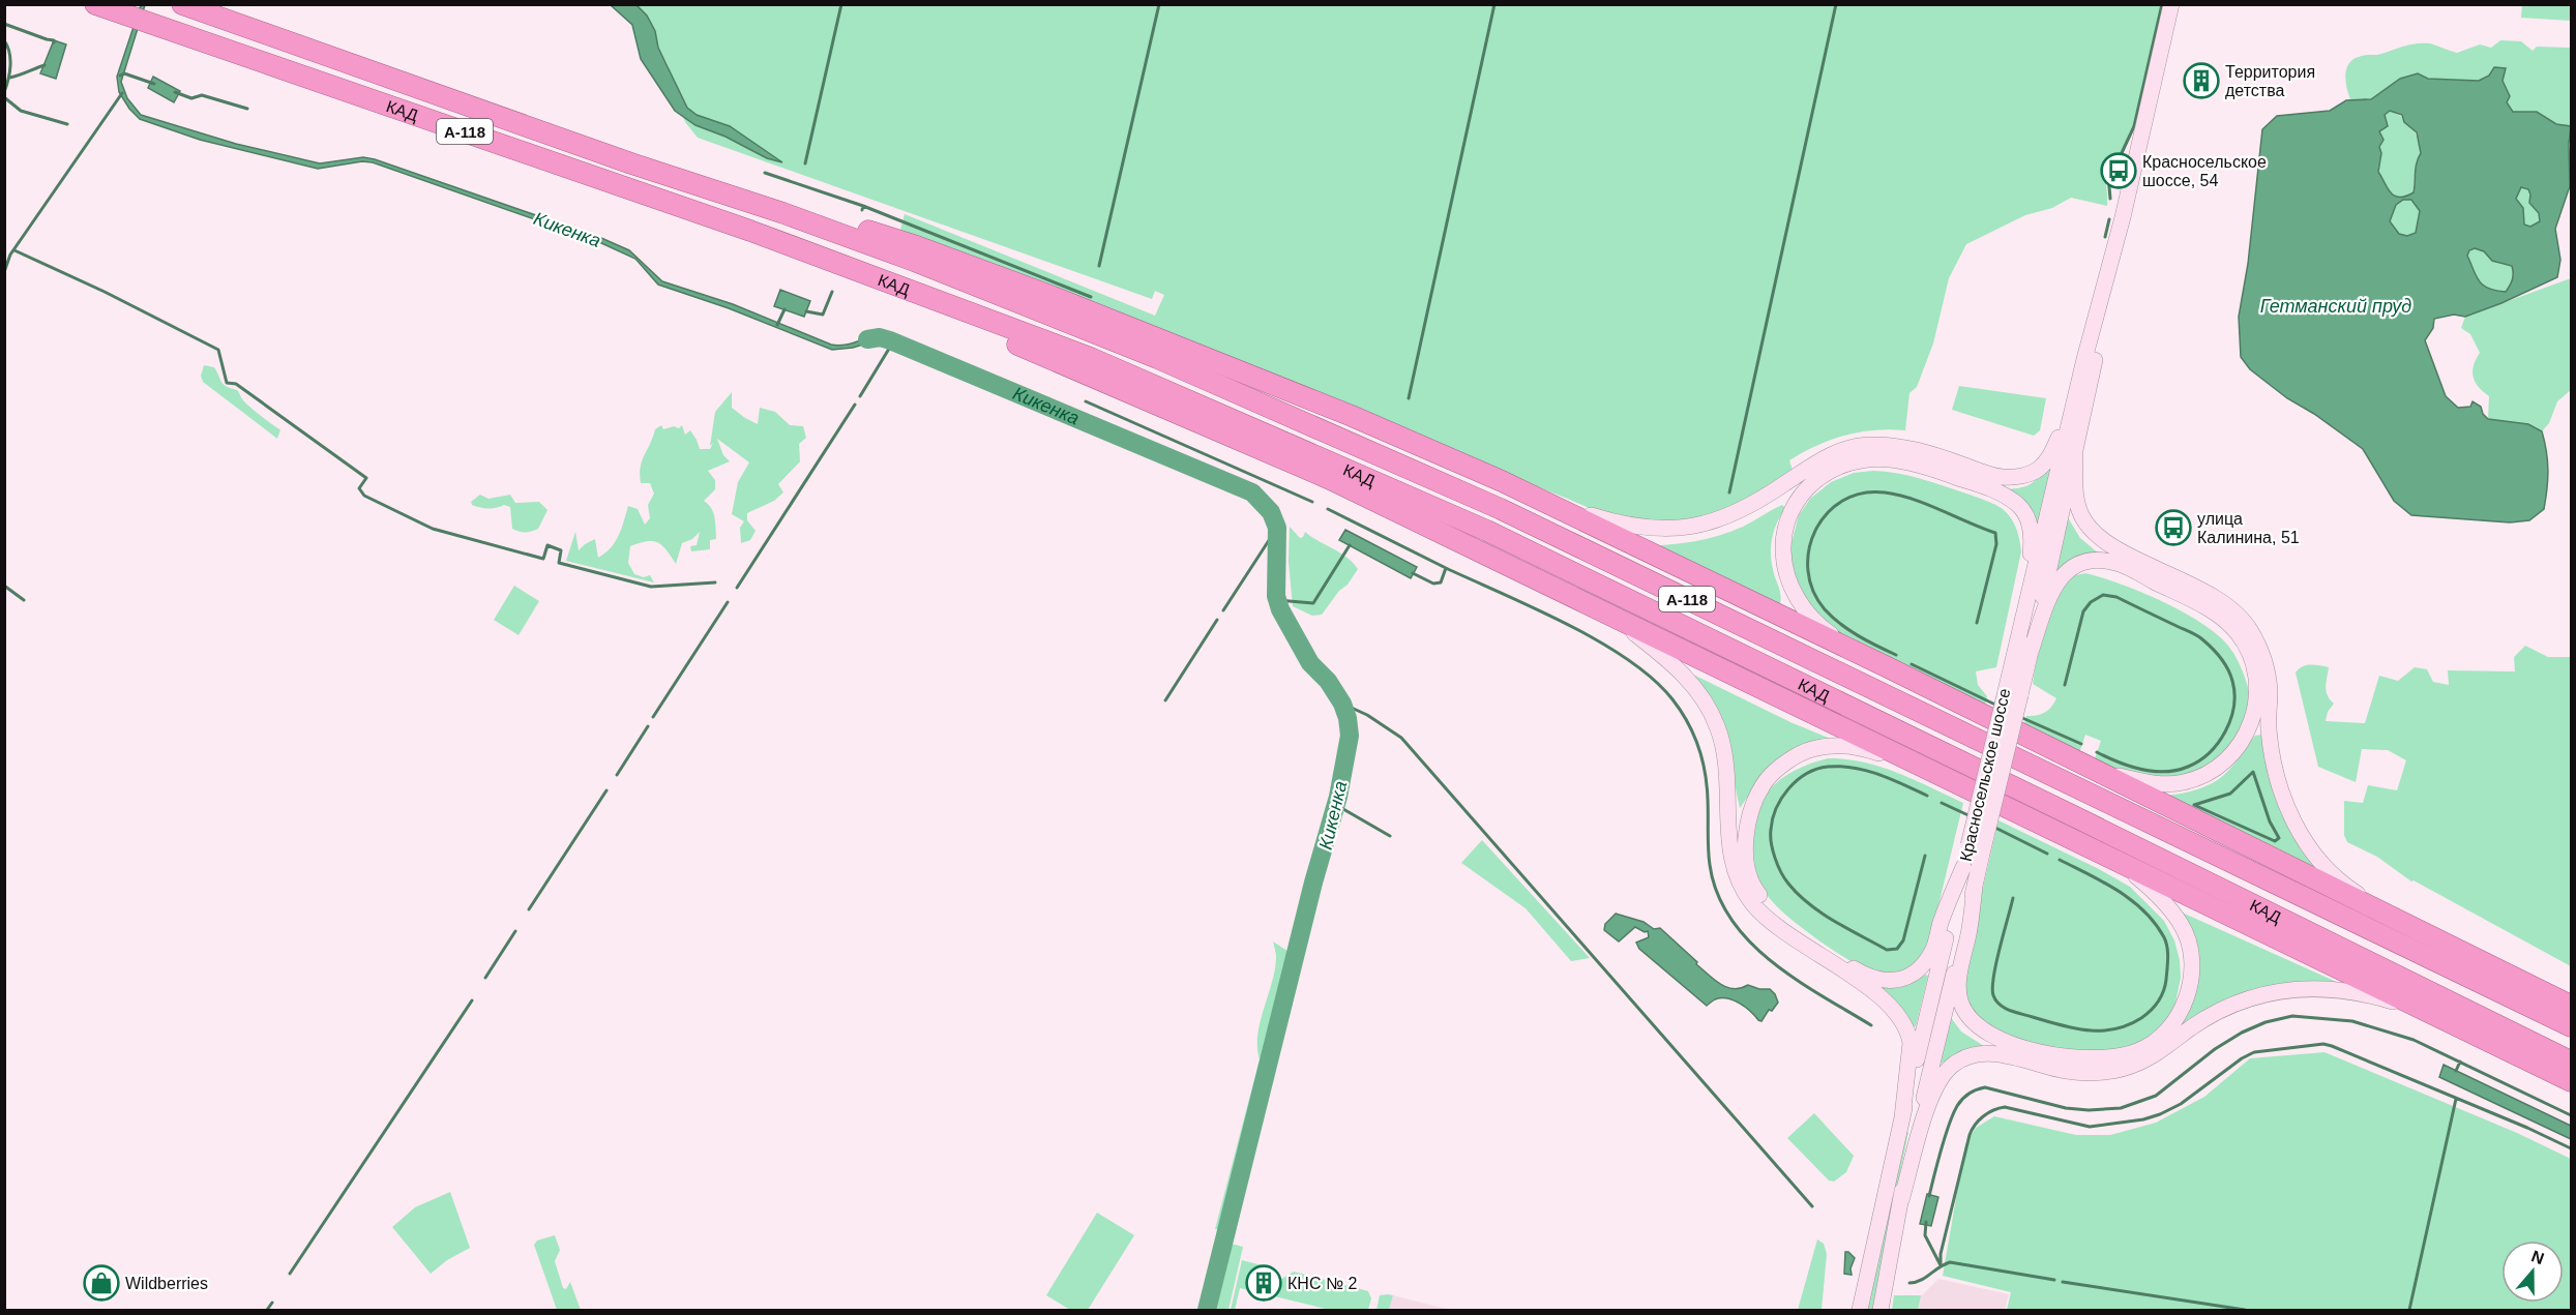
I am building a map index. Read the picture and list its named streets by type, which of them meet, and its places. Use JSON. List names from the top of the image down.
{
  "streets": {
    "highway": ["КАД", "А-118"],
    "main road": ["Красносельское шоссе"]
  },
  "water": ["Кикенка", "Гетманский пруд"],
  "places": {
    "building": ["Территория детства", "КНС № 2"],
    "bus stop": ["Красносельское шоссе, 54", "улица Калинина, 51"],
    "shop": ["Wildberries"]
  },
  "north": "top"
}
